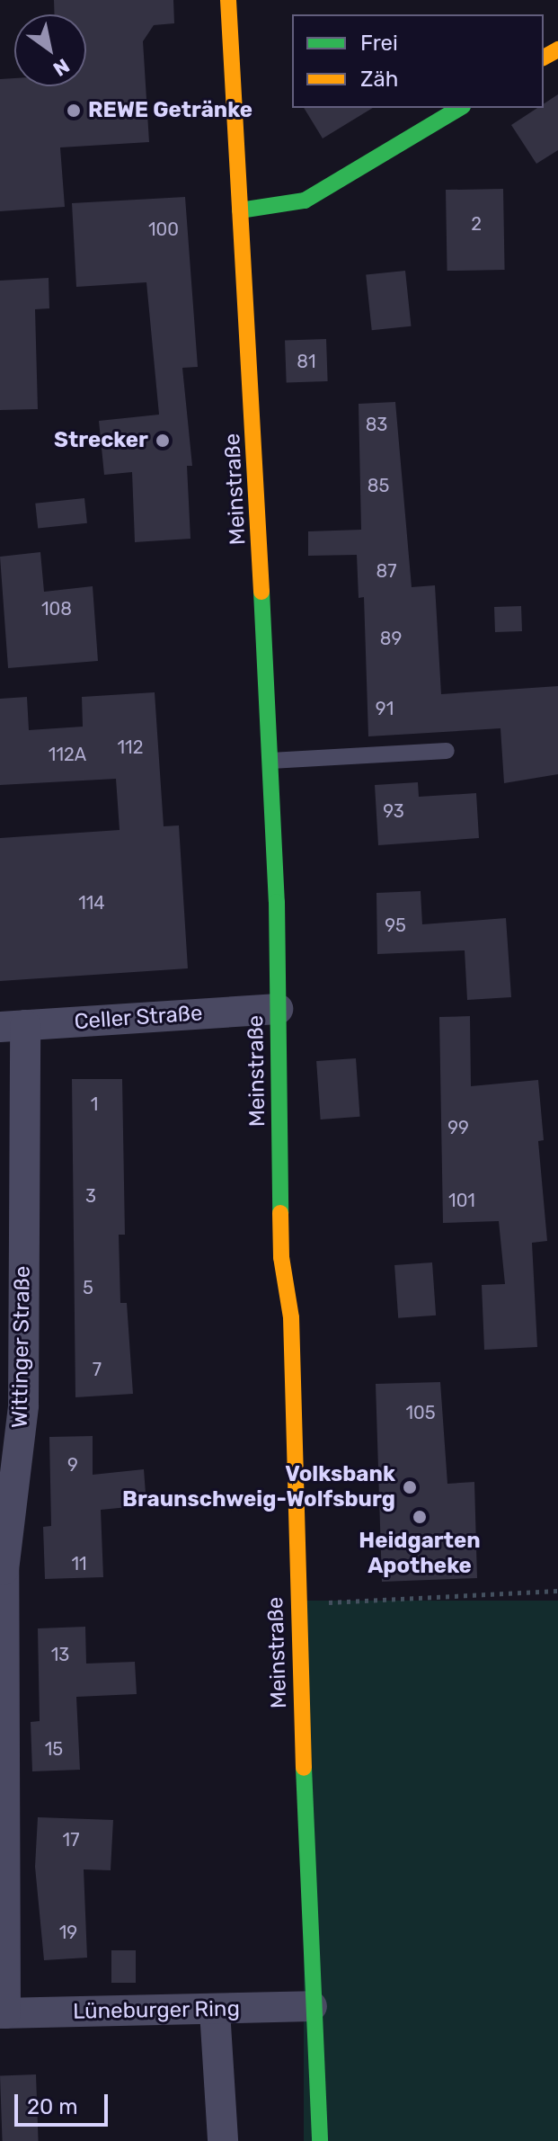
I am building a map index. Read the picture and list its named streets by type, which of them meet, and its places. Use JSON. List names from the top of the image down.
{
  "streets": {
    "street": [
      "Meinstraße",
      "Celler Straße",
      "Wittinger Straße",
      "Lüneburger Ring"
    ]
  },
  "crossings": [
    ["Meinstraße", "Celler Straße"],
    ["Meinstraße", "Lüneburger Ring"],
    ["Celler Straße", "Wittinger Straße"],
    ["Wittinger Straße", "Lüneburger Ring"]
  ],
  "places": [
    "REWE Getränke",
    "Strecker",
    "Volksbank Braunschweig-Wolfsburg",
    "Heidgarten Apotheke"
  ],
  "house_numbers": [
    "2",
    "100",
    "81",
    "83",
    "85",
    "87",
    "108",
    "89",
    "91",
    "112",
    "112A",
    "93",
    "114",
    "95",
    "1",
    "99",
    "3",
    "101",
    "5",
    "7",
    "105",
    "9",
    "11",
    "13",
    "15",
    "17",
    "19"
  ],
  "legend": ["Frei", "Zäh"],
  "scale_bar": "20 m",
  "north": "bottom right"
}
